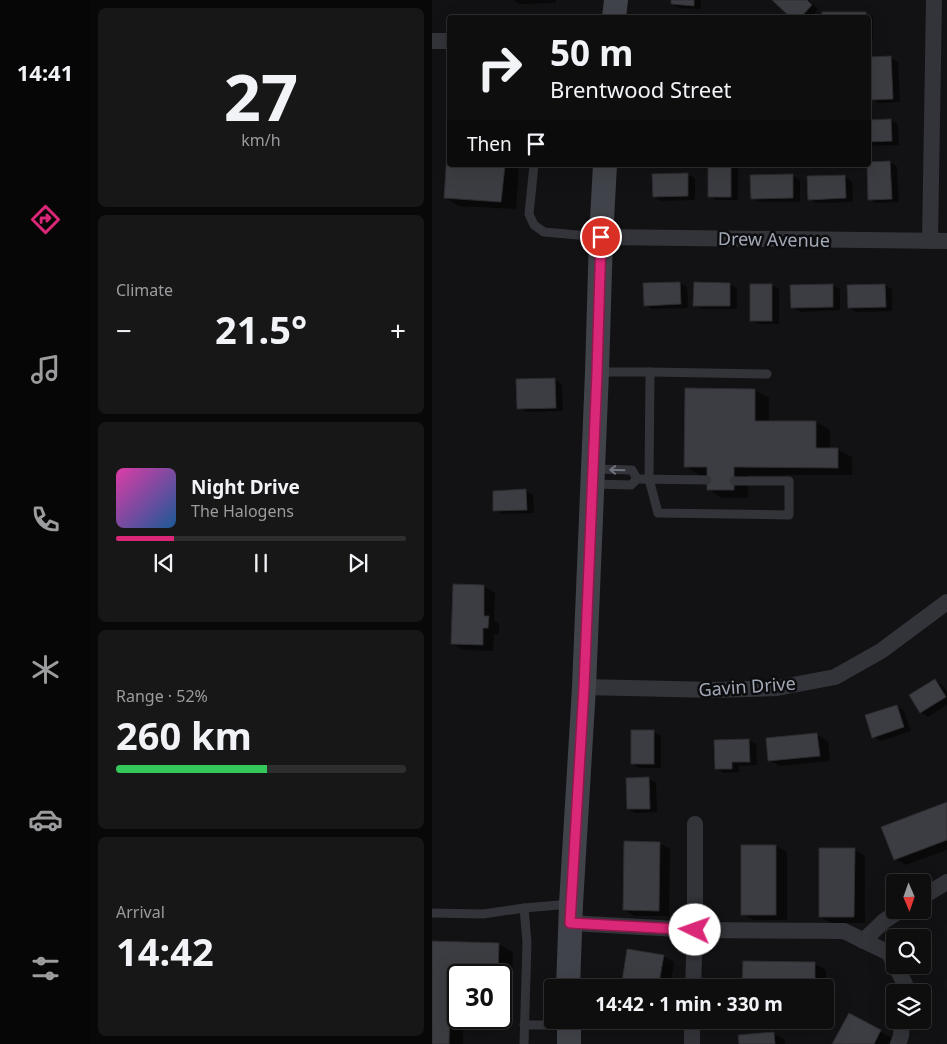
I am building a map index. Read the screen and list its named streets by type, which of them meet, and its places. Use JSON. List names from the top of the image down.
{
  "streets": {
    "street": ["Drew Avenue", "Gavin Drive"]
  },
  "north": "bottom",
  "page": {
    "tabs": "14:41",
    "tile": [
      ["27", "km/h"],
      "Climate",
      ["Range · 52%", "260 km"],
      ["Arrival", "14:42"]
    ],
    "turn": ["50 m", "Brentwood Street"],
    "then": "Then",
    "heat": ["−", "21.5°", "+"],
    "song": ["Night Drive", "The Halogens"],
    "limit": "30",
    "trip": "14:42 · 1 min · 330 m"
  }
}
